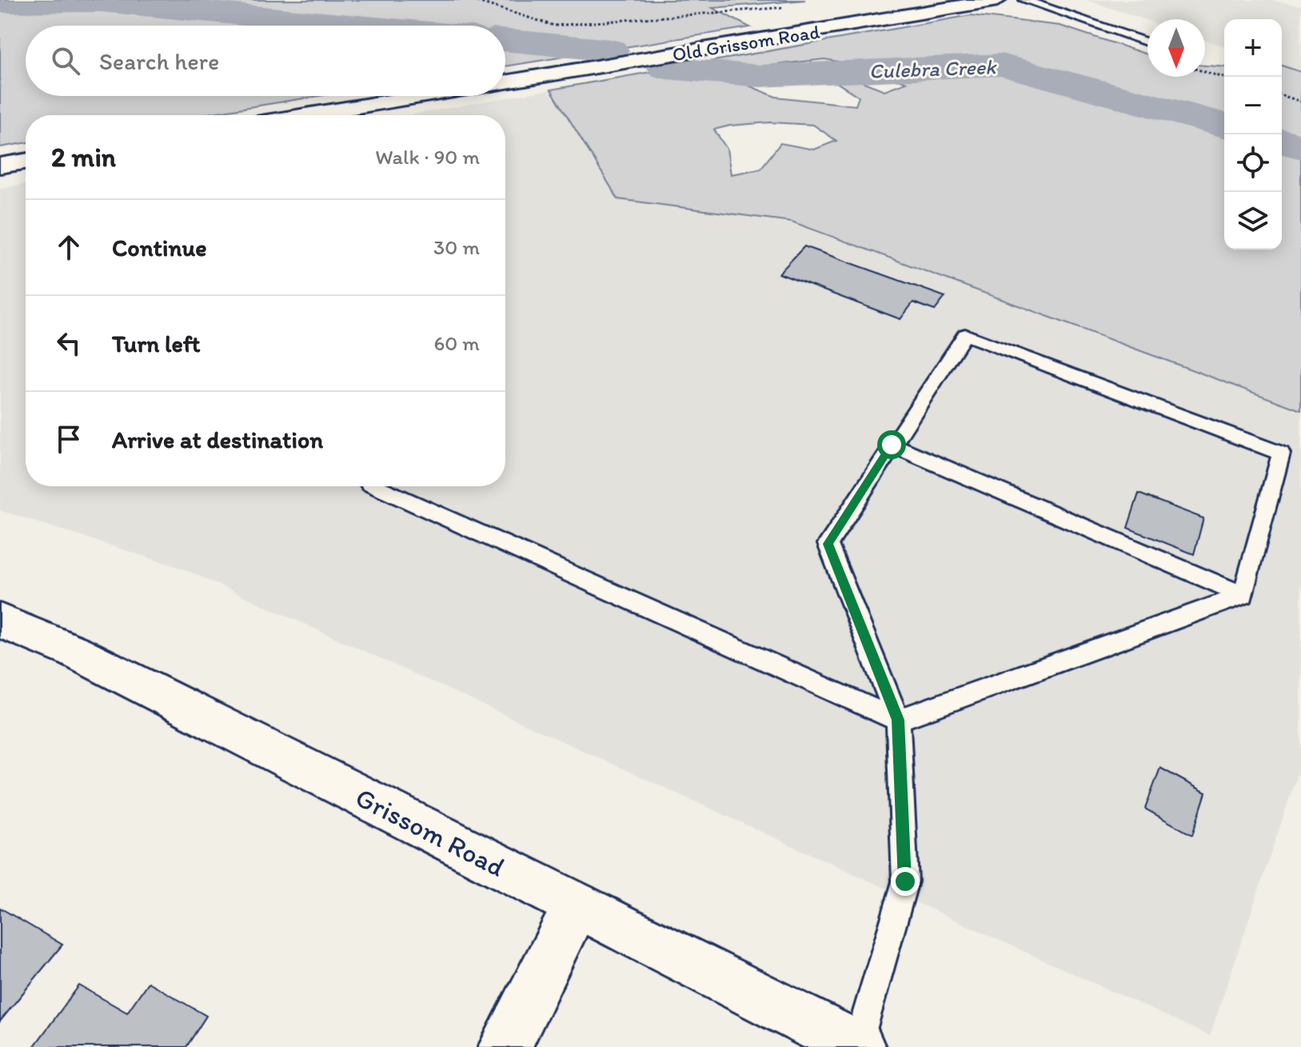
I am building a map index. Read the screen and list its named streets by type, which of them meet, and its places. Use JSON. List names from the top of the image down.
{
  "streets": {
    "street": ["Old Grissom Road", "Grissom Road"]
  },
  "water": ["Culebra Creek"],
  "north": "bottom",
  "page": {
    "map_buttons": ["+", "−"],
    "search": "Search here",
    "heading": ["2 min", "Walk · 90 m"],
    "list": [
      ["Continue", "30 m"],
      ["Turn left", "60 m"],
      "Arrive at destination"
    ]
  }
}
